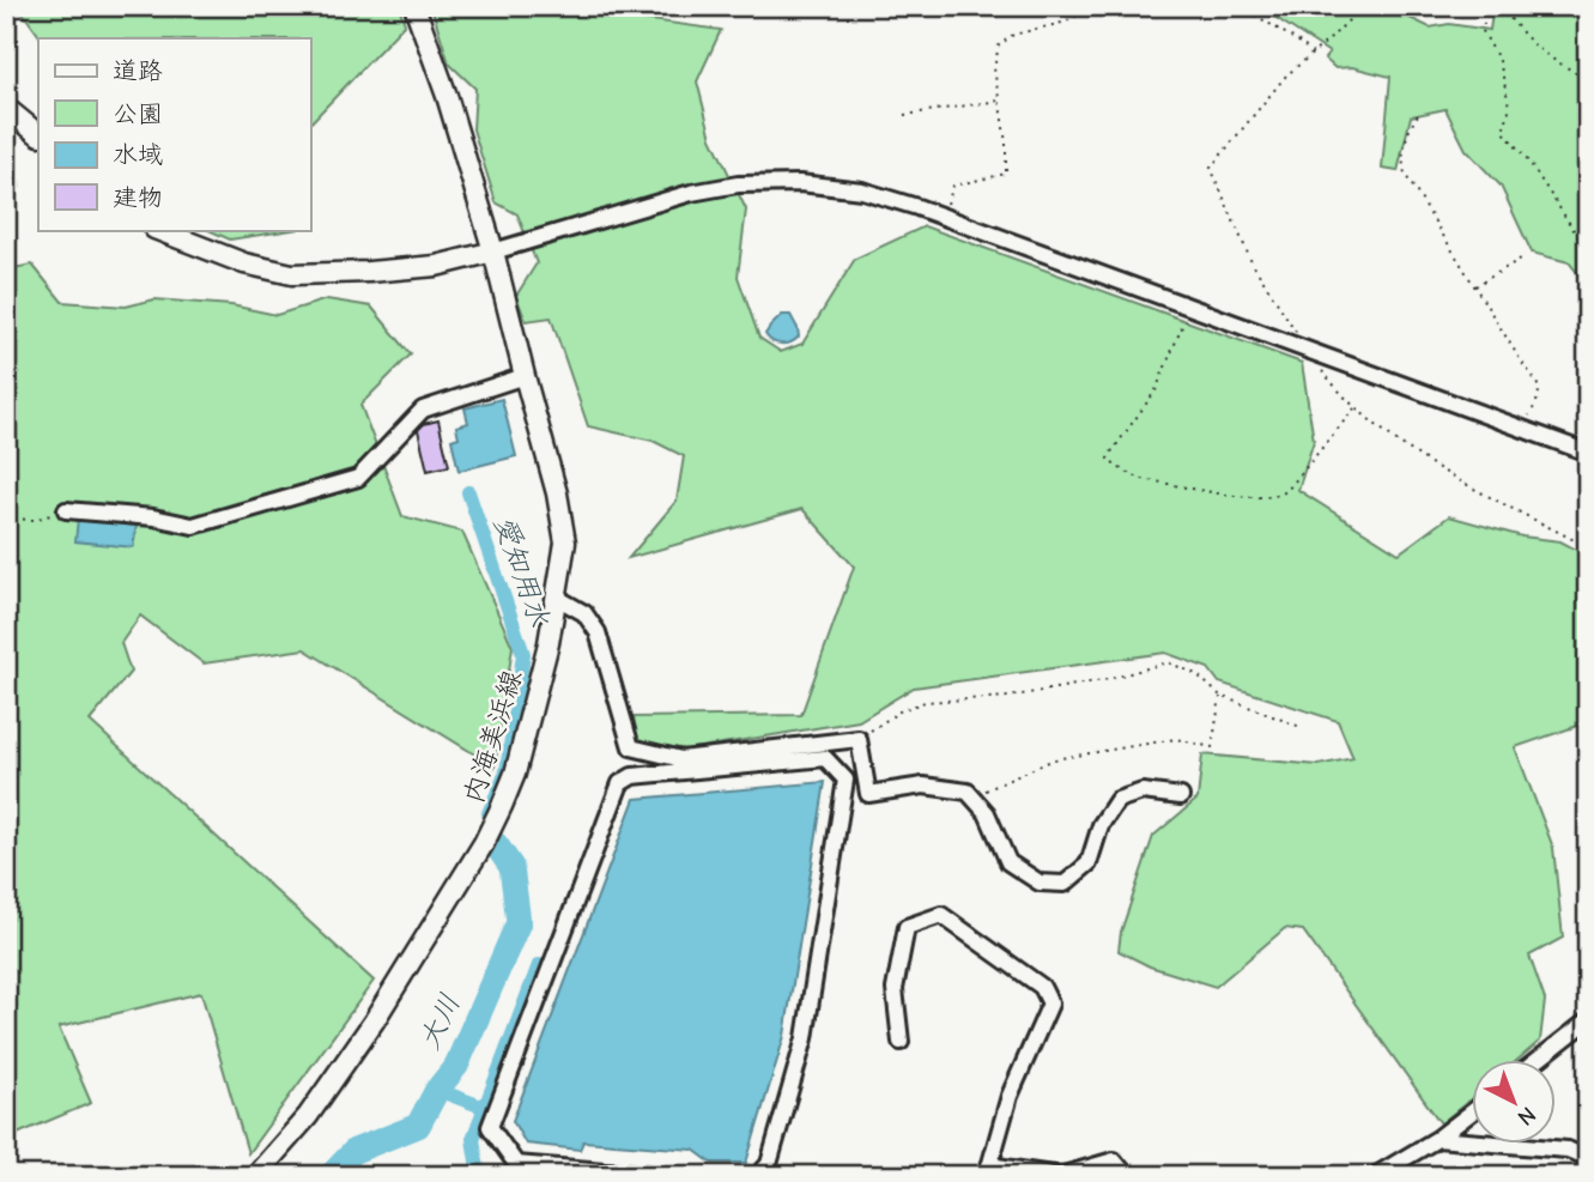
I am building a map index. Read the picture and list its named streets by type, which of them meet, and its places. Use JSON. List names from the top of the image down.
{
  "streets": {
    "main road": ["内海美浜線"]
  },
  "water": ["愛知用水", "大川"],
  "legend": [
    "道路",
    "公園",
    "水域",
    "建物"
  ],
  "north": "bottom right"
}
